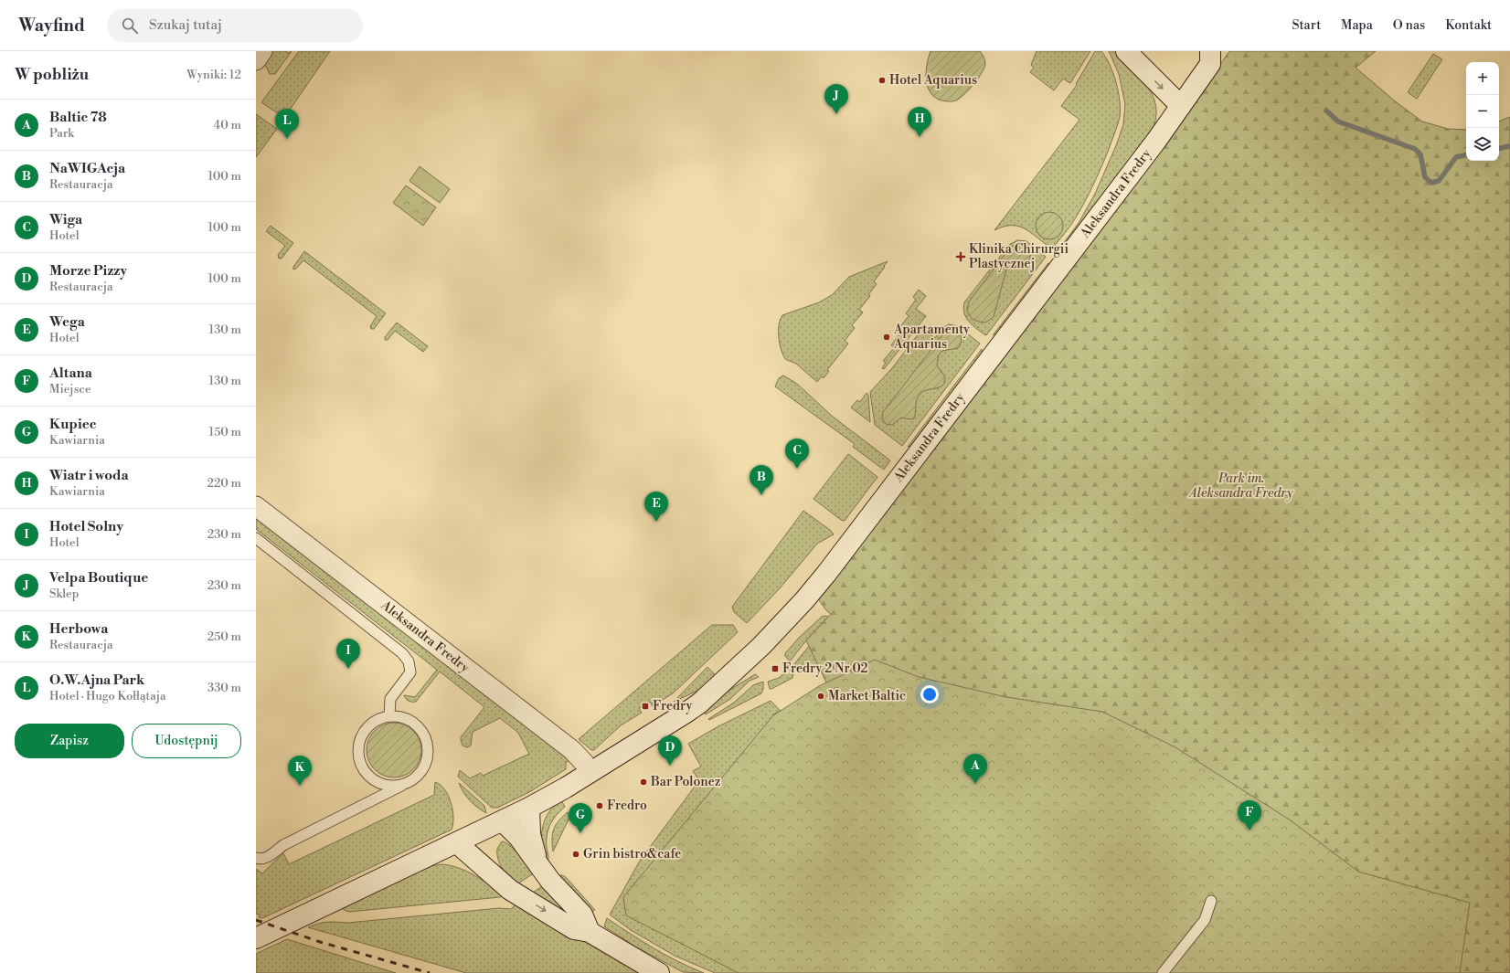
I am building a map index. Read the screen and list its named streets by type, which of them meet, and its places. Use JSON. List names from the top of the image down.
{
  "streets": {
    "street": ["Aleksandra Fredry"]
  },
  "parks": ["Park im. Aleksandra Fredry"],
  "places": {
    "other": [
      "Hotel Aquarius",
      "Apartamenty Aquarius",
      "Market Baltic",
      "Bar Polonez",
      "Fredro",
      "Grin bistro&cafe"
    ],
    "health": ["Klinika Chirurgii Plastycznej"],
    "transit": ["Fredry 2 Nr 02", "Fredry"]
  },
  "page": {
    "header": "Wayfind",
    "search": "Szukaj tutaj",
    "nav": [
      "Start",
      "Mapa",
      "O nas",
      "Kontakt"
    ],
    "heading": ["W pobliżu", "Wyniki: 12"],
    "map_buttons": ["+", "−"],
    "pins": [
      "J",
      "H",
      "L",
      "C",
      "B",
      "E",
      "I",
      "D",
      "A",
      "K",
      "F",
      "G"
    ],
    "list": [
      {
        "mark": "A",
        "name": "Baltic 78",
        "note": "Park",
        "value": "40 m"
      },
      {
        "mark": "B",
        "name": "NaWIGAcja",
        "note": "Restauracja",
        "value": "100 m"
      },
      {
        "mark": "C",
        "name": "Wiga",
        "note": "Hotel",
        "value": "100 m"
      },
      {
        "mark": "D",
        "name": "Morze Pizzy",
        "note": "Restauracja",
        "value": "100 m"
      },
      {
        "mark": "E",
        "name": "Wega",
        "note": "Hotel",
        "value": "130 m"
      },
      {
        "mark": "F",
        "name": "Altana",
        "note": "Miejsce",
        "value": "130 m"
      },
      {
        "mark": "G",
        "name": "Kupiec",
        "note": "Kawiarnia",
        "value": "150 m"
      },
      {
        "mark": "H",
        "name": "Wiatr i woda",
        "note": "Kawiarnia",
        "value": "220 m"
      },
      {
        "mark": "I",
        "name": "Hotel Solny",
        "note": "Hotel",
        "value": "230 m"
      },
      {
        "mark": "J",
        "name": "Velpa Boutique",
        "note": "Sklep",
        "value": "230 m"
      },
      {
        "mark": "K",
        "name": "Herbowa",
        "note": "Restauracja",
        "value": "250 m"
      },
      {
        "mark": "L",
        "name": "O.W.Ajna Park",
        "note": "Hotel · Hugo Kołłątaja",
        "value": "330 m"
      }
    ],
    "buttons": ["Zapisz", "Udostępnij"]
  }
}
